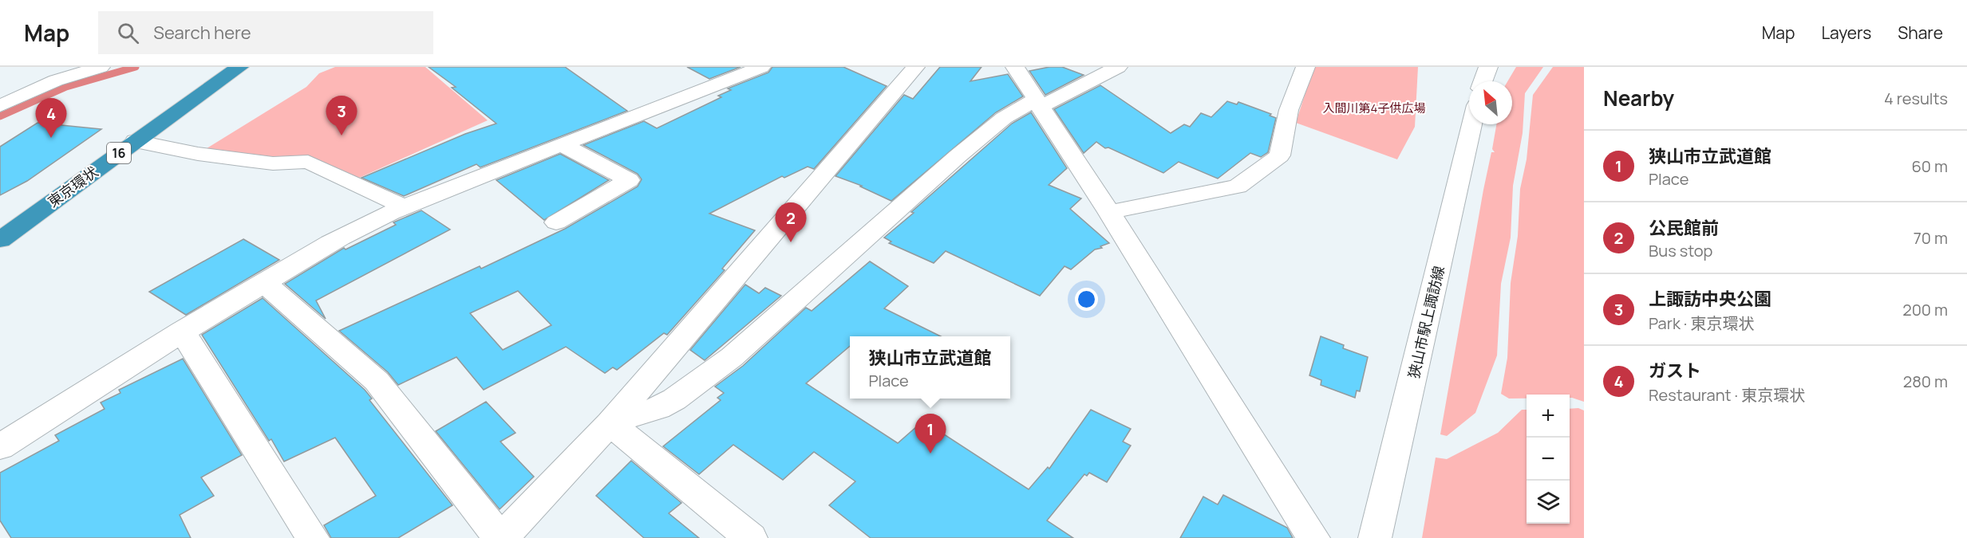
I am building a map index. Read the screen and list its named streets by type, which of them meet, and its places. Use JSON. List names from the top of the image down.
{
  "streets": {
    "highway": ["16", "東京環状"],
    "street": ["狭山市駅上諏訪線"]
  },
  "parks": ["入間川第4子供広場"],
  "north": "top left",
  "page": {
    "header": "Map",
    "search": "Search here",
    "nav": ["Map", "Layers", "Share"],
    "heading": ["Nearby", "4 results"],
    "pins": [
      "3",
      "4",
      "2",
      "1"
    ],
    "list": [
      {
        "mark": "1",
        "name": "狭山市立武道館",
        "note": "Place",
        "value": "60 m"
      },
      {
        "mark": "2",
        "name": "公民館前",
        "note": "Bus stop",
        "value": "70 m"
      },
      {
        "mark": "3",
        "name": "上諏訪中央公園",
        "note": "Park · 東京環状",
        "value": "200 m"
      },
      {
        "mark": "4",
        "name": "ガスト",
        "note": "Restaurant · 東京環状",
        "value": "280 m"
      }
    ],
    "popup": ["狭山市立武道館", "Place"],
    "map_buttons": ["+", "−"]
  }
}
